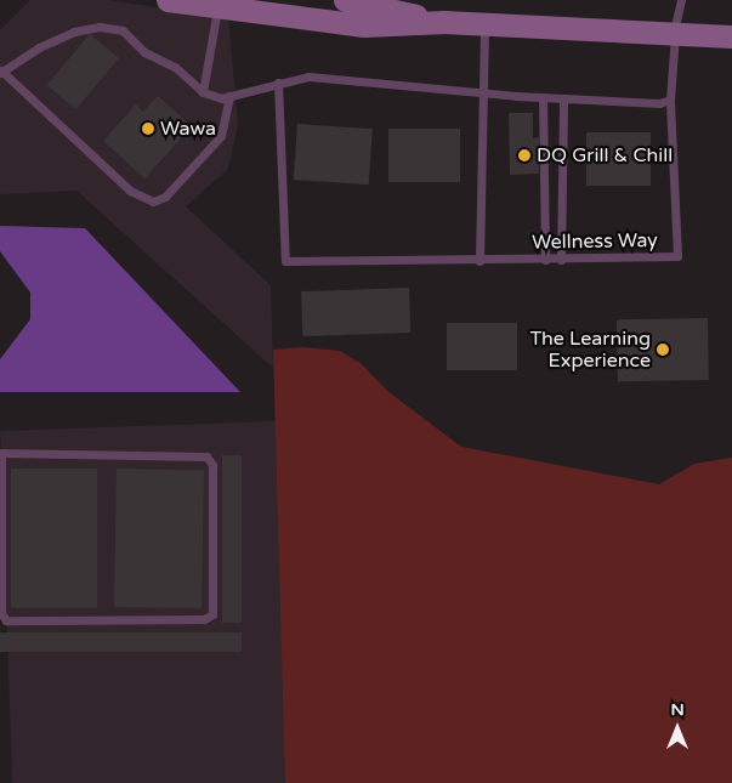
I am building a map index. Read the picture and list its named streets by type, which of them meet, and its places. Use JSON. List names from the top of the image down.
{
  "streets": {
    "lane": ["Wellness Way"]
  },
  "places": ["Wawa", "DQ Grill & Chill", "The Learning Experience"],
  "north": "top"
}
